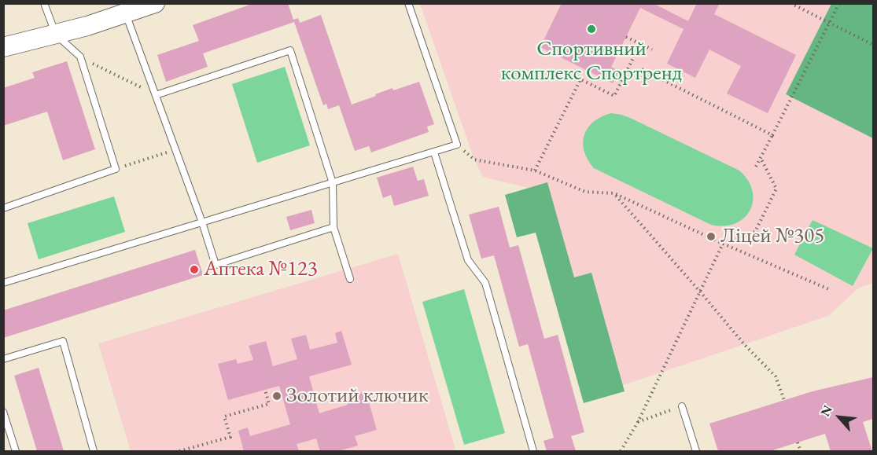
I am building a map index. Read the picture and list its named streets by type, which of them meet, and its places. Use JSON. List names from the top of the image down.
{
  "places": [
    "Спортивний комплекс Спортренд",
    "Ліцей №305",
    "Аптека №123",
    "Золотий ключик"
  ],
  "north": "top left"
}
